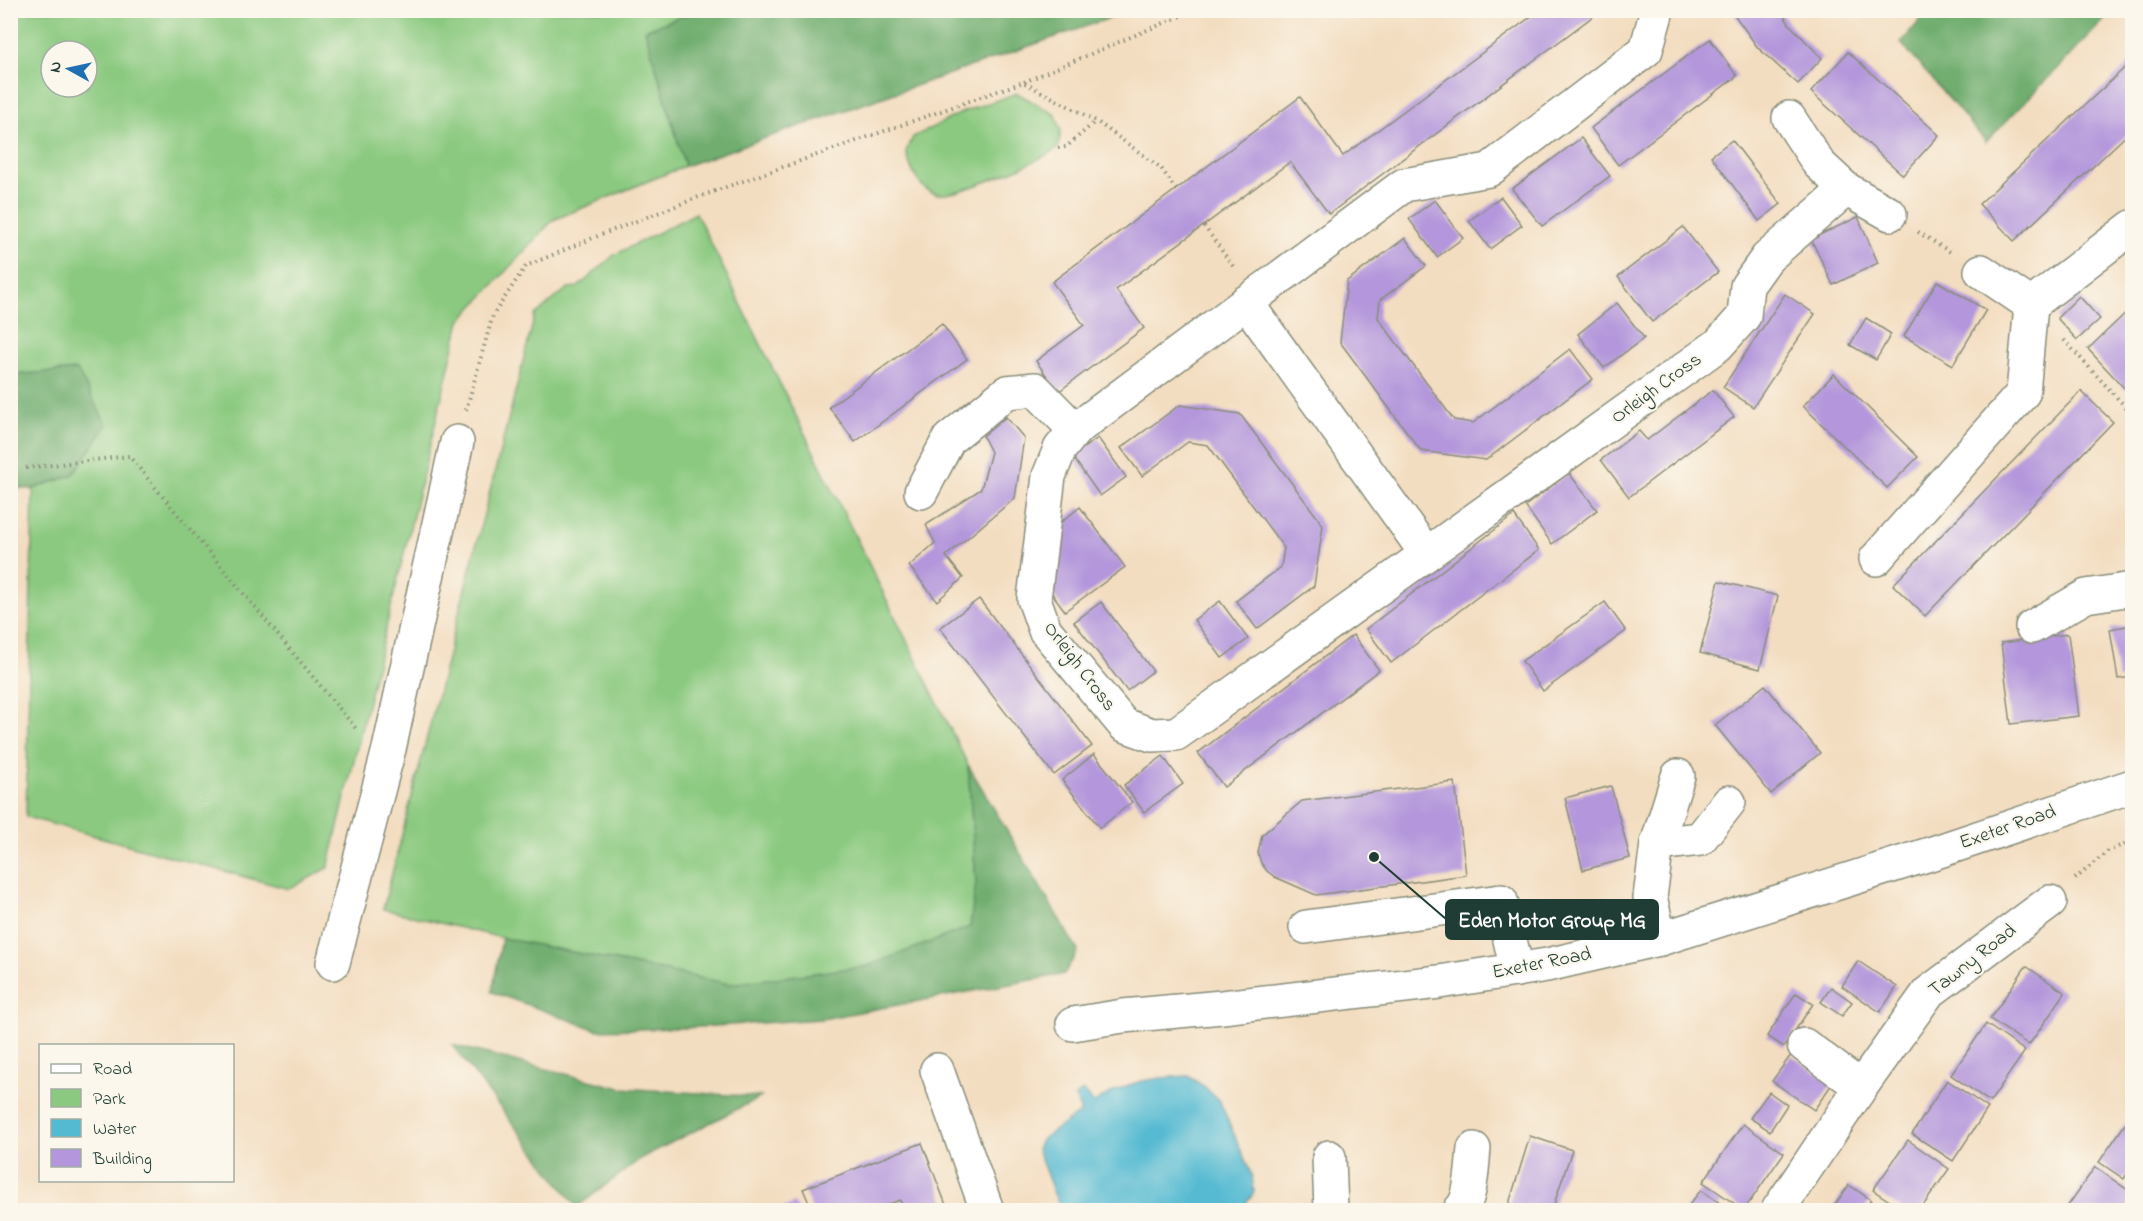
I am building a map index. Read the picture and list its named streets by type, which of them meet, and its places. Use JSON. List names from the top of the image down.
{
  "streets": {
    "street": ["Orleigh Cross", "Exeter Road", "Tawny Road"]
  },
  "places": ["Eden Motor Group MG"],
  "legend": [
    "Road",
    "Park",
    "Water",
    "Building"
  ],
  "north": "left"
}
